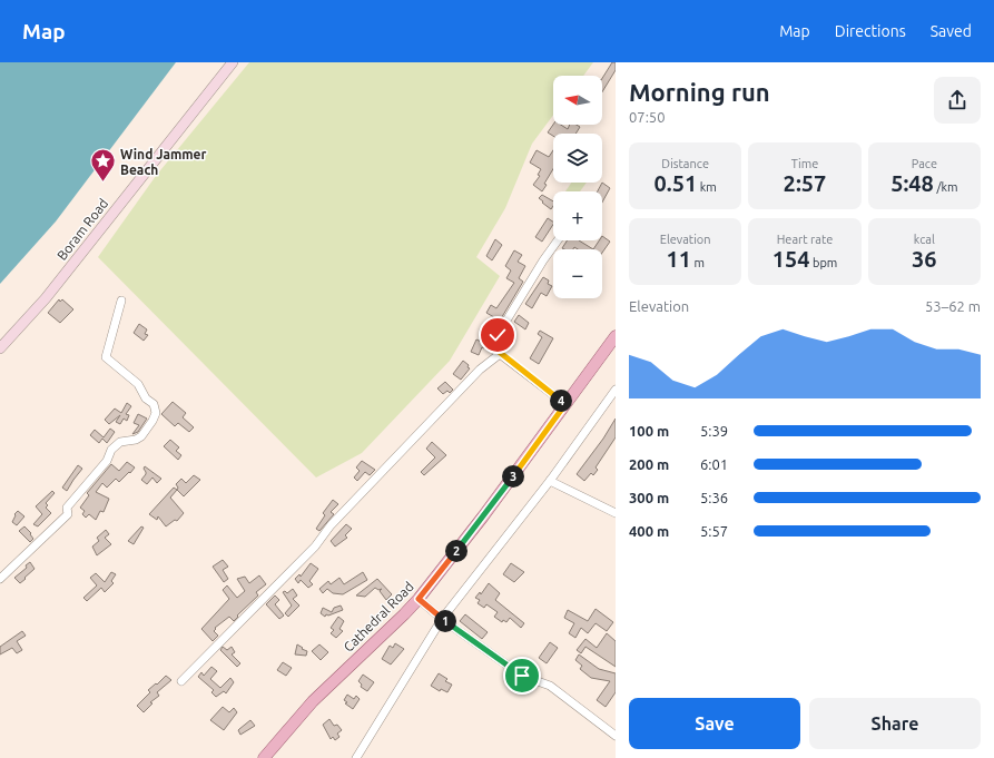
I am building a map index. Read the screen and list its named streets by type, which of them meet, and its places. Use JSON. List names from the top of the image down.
{
  "streets": {
    "main road": ["Cathedral Road"],
    "street": ["Boram Road"]
  },
  "places": {
    "place": ["Wind Jammer Beach"]
  },
  "north": "left",
  "page": {
    "header": "Map",
    "nav": ["Map", "Directions", "Saved"],
    "heading": ["Morning run", "07:50"],
    "map_buttons": ["+", "−"],
    "stats": [
      ["Distance", "0.51 km"],
      ["Time", "2:57"],
      ["Pace", "5:48 /km"],
      ["Elevation", "11 m"],
      ["Heart rate", "154 bpm"],
      ["kcal", "36"]
    ],
    "chart": ["Elevation", "53–62 m"],
    "pins": [
      "4",
      "3",
      "2",
      "1"
    ],
    "list": [
      {
        "name": "100 m",
        "note": "5:39"
      },
      {
        "name": "200 m",
        "note": "6:01"
      },
      {
        "name": "300 m",
        "note": "5:36"
      },
      {
        "name": "400 m",
        "note": "5:57"
      }
    ],
    "buttons": ["Save", "Share"]
  }
}
